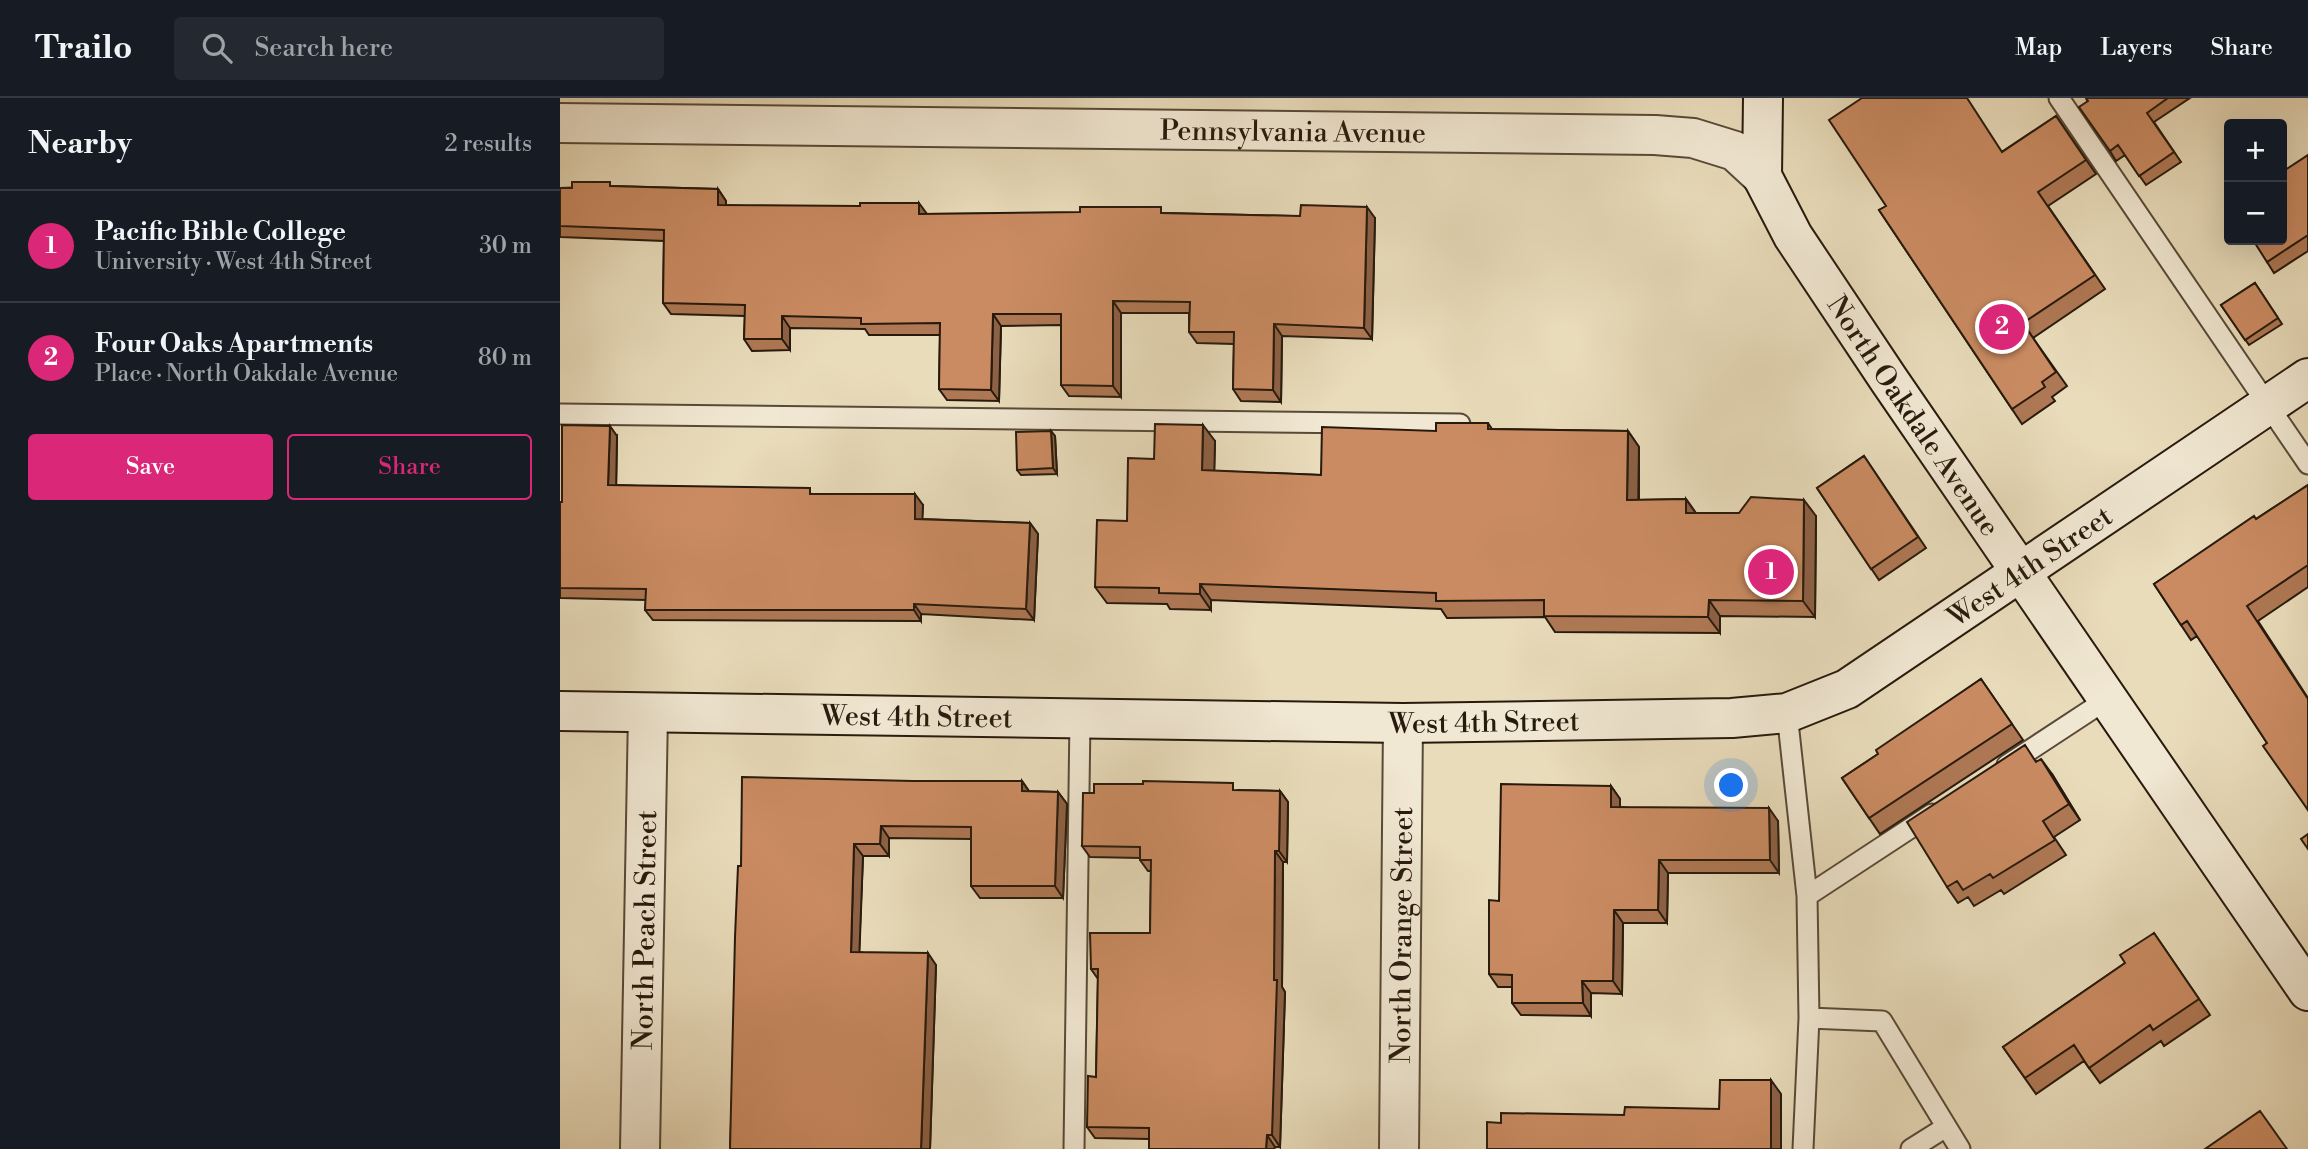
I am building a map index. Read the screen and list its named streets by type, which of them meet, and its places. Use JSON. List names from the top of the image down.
{
  "streets": {
    "street": [
      "Pennsylvania Avenue",
      "North Oakdale Avenue",
      "West 4th Street",
      "North Peach Street",
      "North Orange Street"
    ]
  },
  "crossings": [
    ["Pennsylvania Avenue", "North Oakdale Avenue"],
    ["North Oakdale Avenue", "West 4th Street"],
    ["West 4th Street", "North Peach Street"],
    ["West 4th Street", "North Orange Street"]
  ],
  "page": {
    "header": "Trailo",
    "search": "Search here",
    "nav": ["Map", "Layers", "Share"],
    "heading": ["Nearby", "2 results"],
    "map_buttons": ["+", "−"],
    "list": [
      {
        "mark": "1",
        "name": "Pacific Bible College",
        "note": "University · West 4th Street",
        "value": "30 m"
      },
      {
        "mark": "2",
        "name": "Four Oaks Apartments",
        "note": "Place · North Oakdale Avenue",
        "value": "80 m"
      }
    ],
    "pins": ["2", "1"],
    "buttons": ["Save", "Share"]
  }
}
